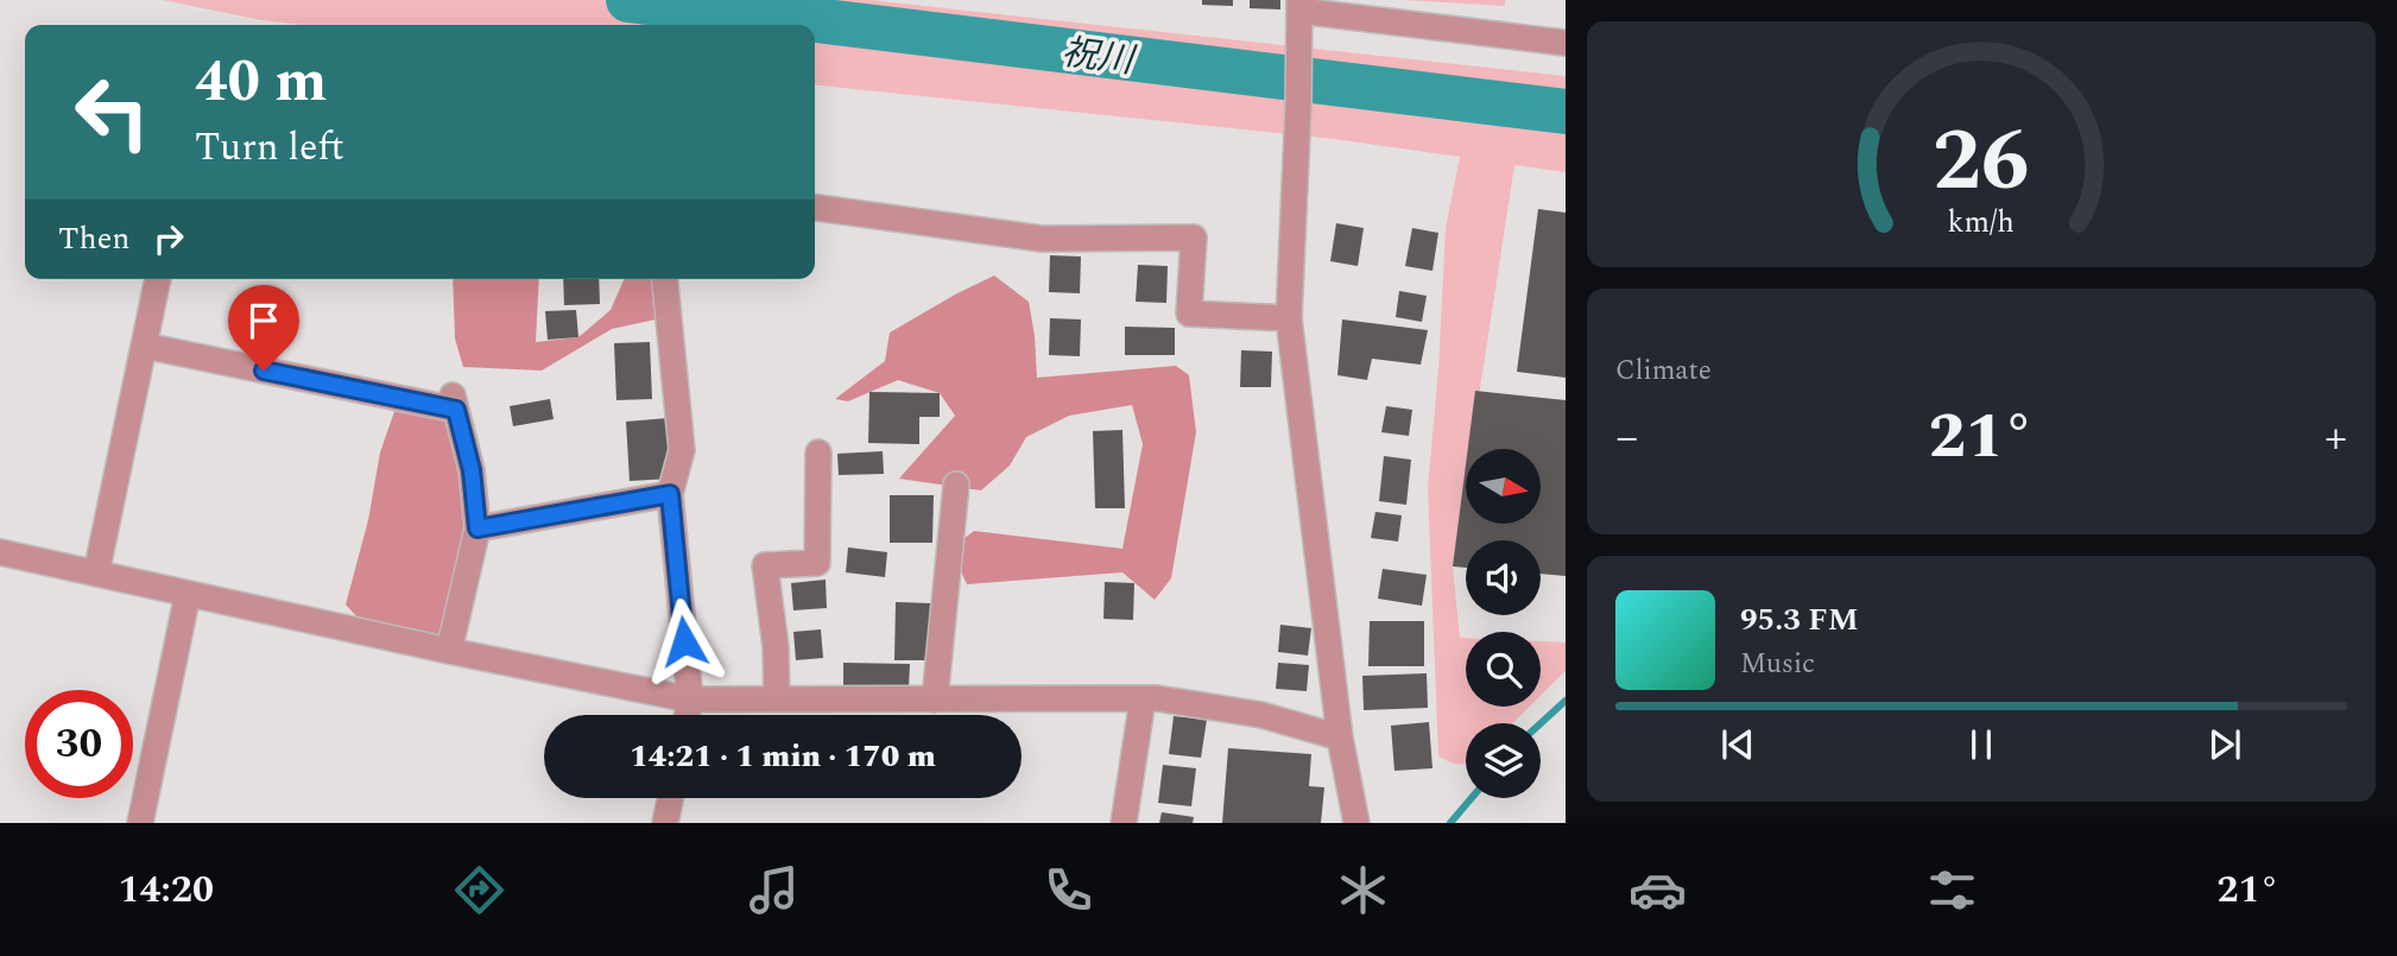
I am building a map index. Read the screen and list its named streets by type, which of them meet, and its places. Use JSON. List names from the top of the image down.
{
  "water": ["祝川"],
  "north": "right",
  "page": {
    "turn": ["40 m", "Turn left"],
    "then": "Then",
    "tile": "Climate",
    "heat": ["−", "21°", "+"],
    "song": ["95.3 FM", "Music"],
    "limit": "30",
    "trip": "14:21 · 1 min · 170 m",
    "tabs": ["14:20", "21°"],
    "gauge": ["26", "km/h"]
  }
}
